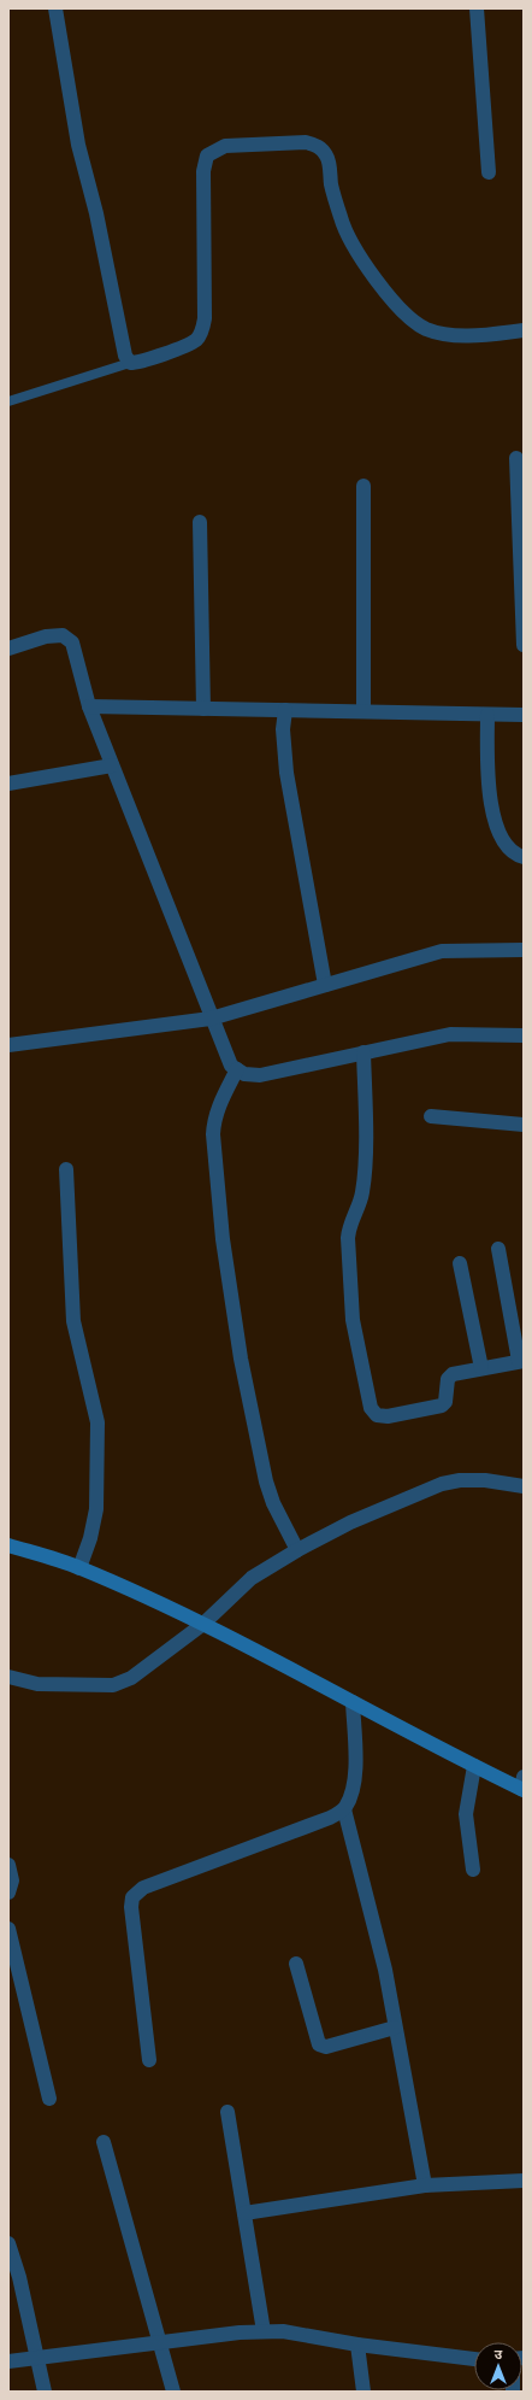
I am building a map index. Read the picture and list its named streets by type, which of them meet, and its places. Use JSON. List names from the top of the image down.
{
  "north": "top"
}
